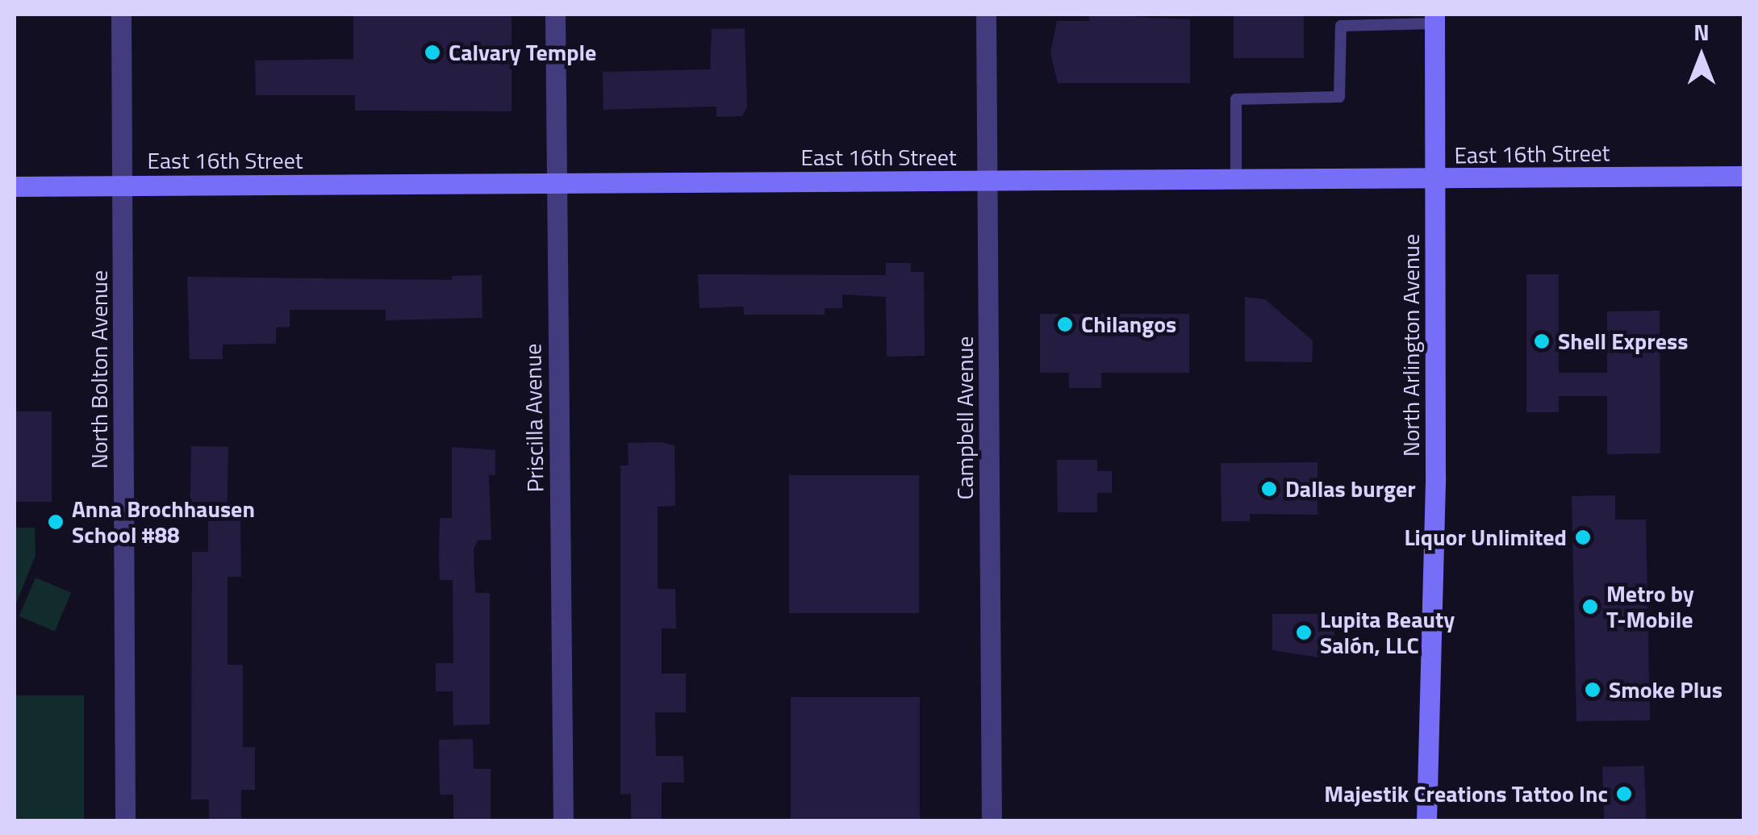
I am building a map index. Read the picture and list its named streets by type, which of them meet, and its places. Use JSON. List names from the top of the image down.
{
  "streets": {
    "main road": ["East 16th Street", "North Arlington Avenue"],
    "street": ["North Bolton Avenue", "Priscilla Avenue", "Campbell Avenue"]
  },
  "crossings": [
    ["East 16th Street", "North Arlington Avenue"],
    ["East 16th Street", "North Bolton Avenue"],
    ["East 16th Street", "Priscilla Avenue"],
    ["East 16th Street", "Campbell Avenue"]
  ],
  "places": [
    "Calvary Temple",
    "Chilangos",
    "Shell Express",
    "Dallas burger",
    "Anna Brochhausen School #88",
    "Liquor Unlimited",
    "Metro by T-Mobile",
    "Lupita Beauty Salón, LLC",
    "Smoke Plus",
    "Majestik Creations Tattoo Inc"
  ],
  "north": "top"
}
